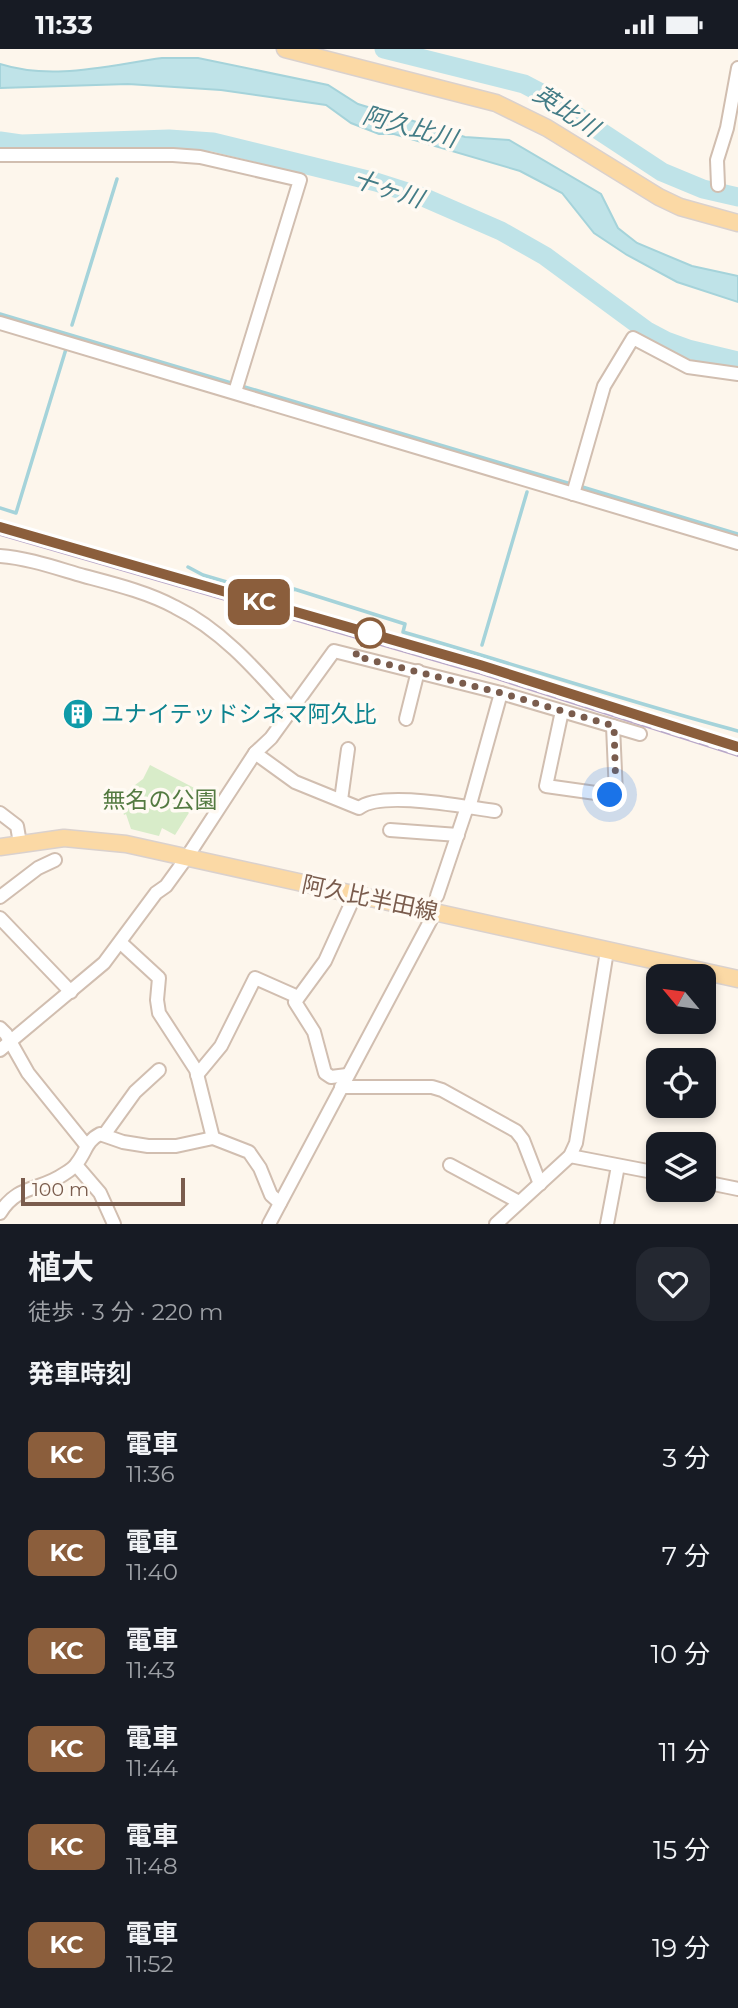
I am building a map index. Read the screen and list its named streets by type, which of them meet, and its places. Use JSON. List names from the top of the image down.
{
  "streets": {
    "main road": ["阿久比半田線"]
  },
  "water": ["英比川", "阿久比川", "十ヶ川"],
  "parks": ["無名の公園"],
  "places": {
    "building": ["ユナイテッドシネマ阿久比"]
  },
  "scale_bar": "100 m",
  "north": "top left",
  "page": {
    "status": "11:33",
    "on_map": "KC",
    "scale": "100 m",
    "heading": [
      ["植大", "徒歩 · 3 分 · 220 m"],
      "発車時刻"
    ],
    "list": [
      {
        "mark": "KC",
        "name": "電車",
        "note": "11:36",
        "value": "3 分"
      },
      {
        "mark": "KC",
        "name": "電車",
        "note": "11:40",
        "value": "7 分"
      },
      {
        "mark": "KC",
        "name": "電車",
        "note": "11:43",
        "value": "10 分"
      },
      {
        "mark": "KC",
        "name": "電車",
        "note": "11:44",
        "value": "11 分"
      },
      {
        "mark": "KC",
        "name": "電車",
        "note": "11:48",
        "value": "15 分"
      },
      {
        "mark": "KC",
        "name": "電車",
        "note": "11:52",
        "value": "19 分"
      }
    ]
  }
}
